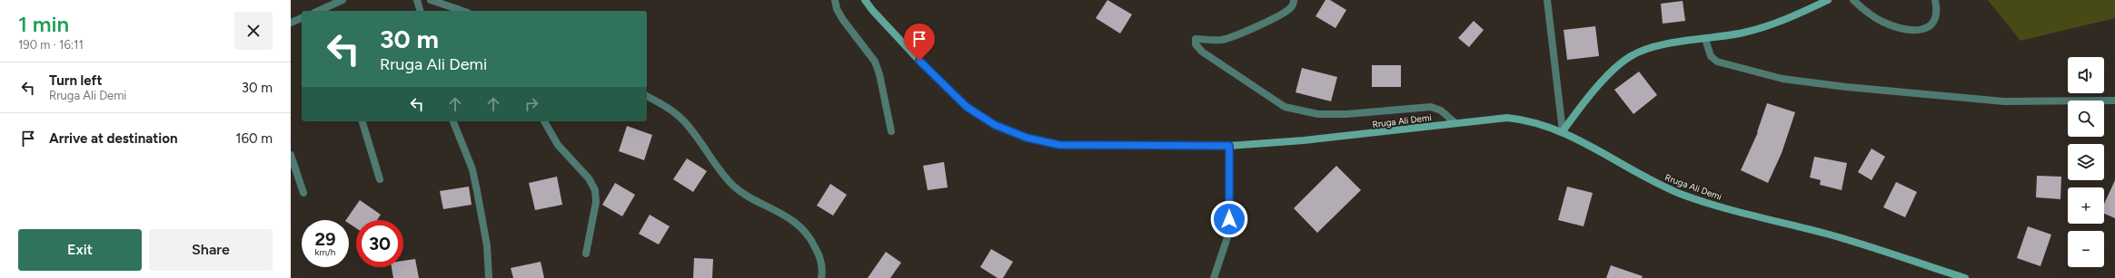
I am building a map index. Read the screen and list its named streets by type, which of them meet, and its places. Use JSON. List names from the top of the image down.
{
  "streets": {
    "main road": ["Rruga Ali Demi"]
  },
  "page": {
    "heading": ["1 min", "190 m · 16:11"],
    "turn": ["30 m", "Rruga Ali Demi"],
    "map_buttons": ["+", "−"],
    "list": [
      {
        "name": "Turn left",
        "note": "Rruga Ali Demi",
        "value": "30 m"
      },
      {
        "name": "Arrive at destination",
        "value": "160 m"
      }
    ],
    "speed": "29 km/h",
    "limit": "30",
    "buttons": ["Exit", "Share"]
  }
}
